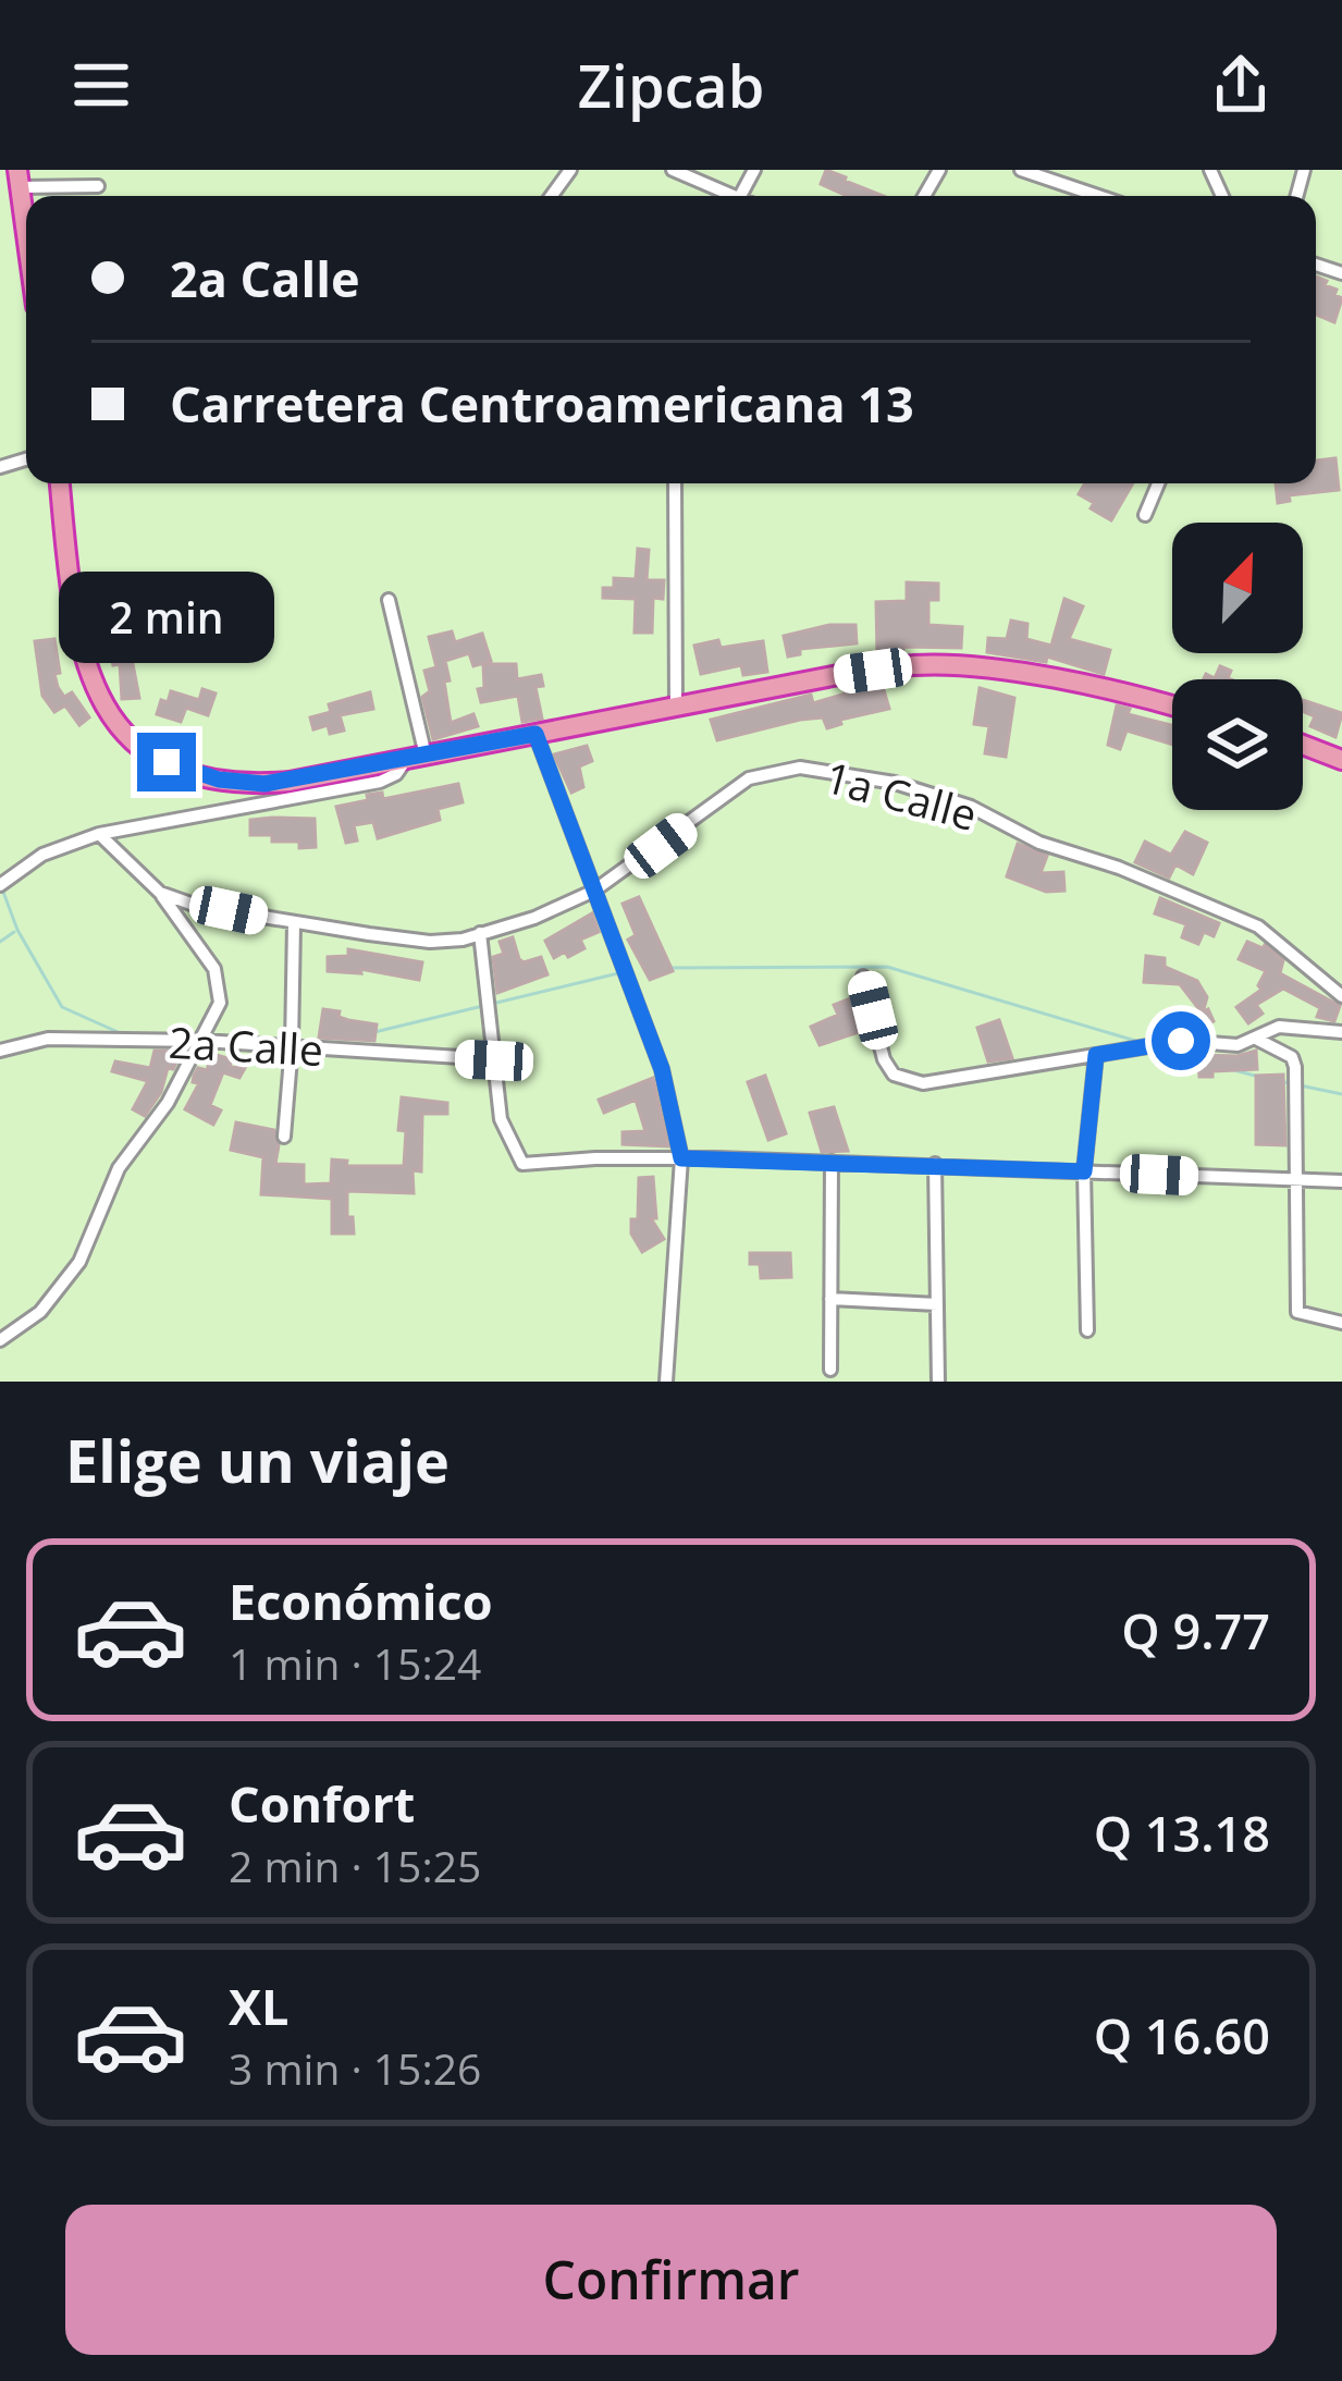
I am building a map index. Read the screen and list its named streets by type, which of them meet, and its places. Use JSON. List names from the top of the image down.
{
  "streets": {
    "street": ["1a Calle", "2a Calle"]
  },
  "north": "top right",
  "page": {
    "header": "Zipcab",
    "banner": ["2a Calle", "Carretera Centroamericana 13"],
    "bubble": "2 min",
    "heading": "Elige un viaje",
    "list": [
      {
        "name": "Económico",
        "note": "1 min · 15:24",
        "value": "Q 9.77"
      },
      {
        "name": "Confort",
        "note": "2 min · 15:25",
        "value": "Q 13.18"
      },
      {
        "name": "XL",
        "note": "3 min · 15:26",
        "value": "Q 16.60"
      }
    ],
    "buttons": "Confirmar"
  }
}
